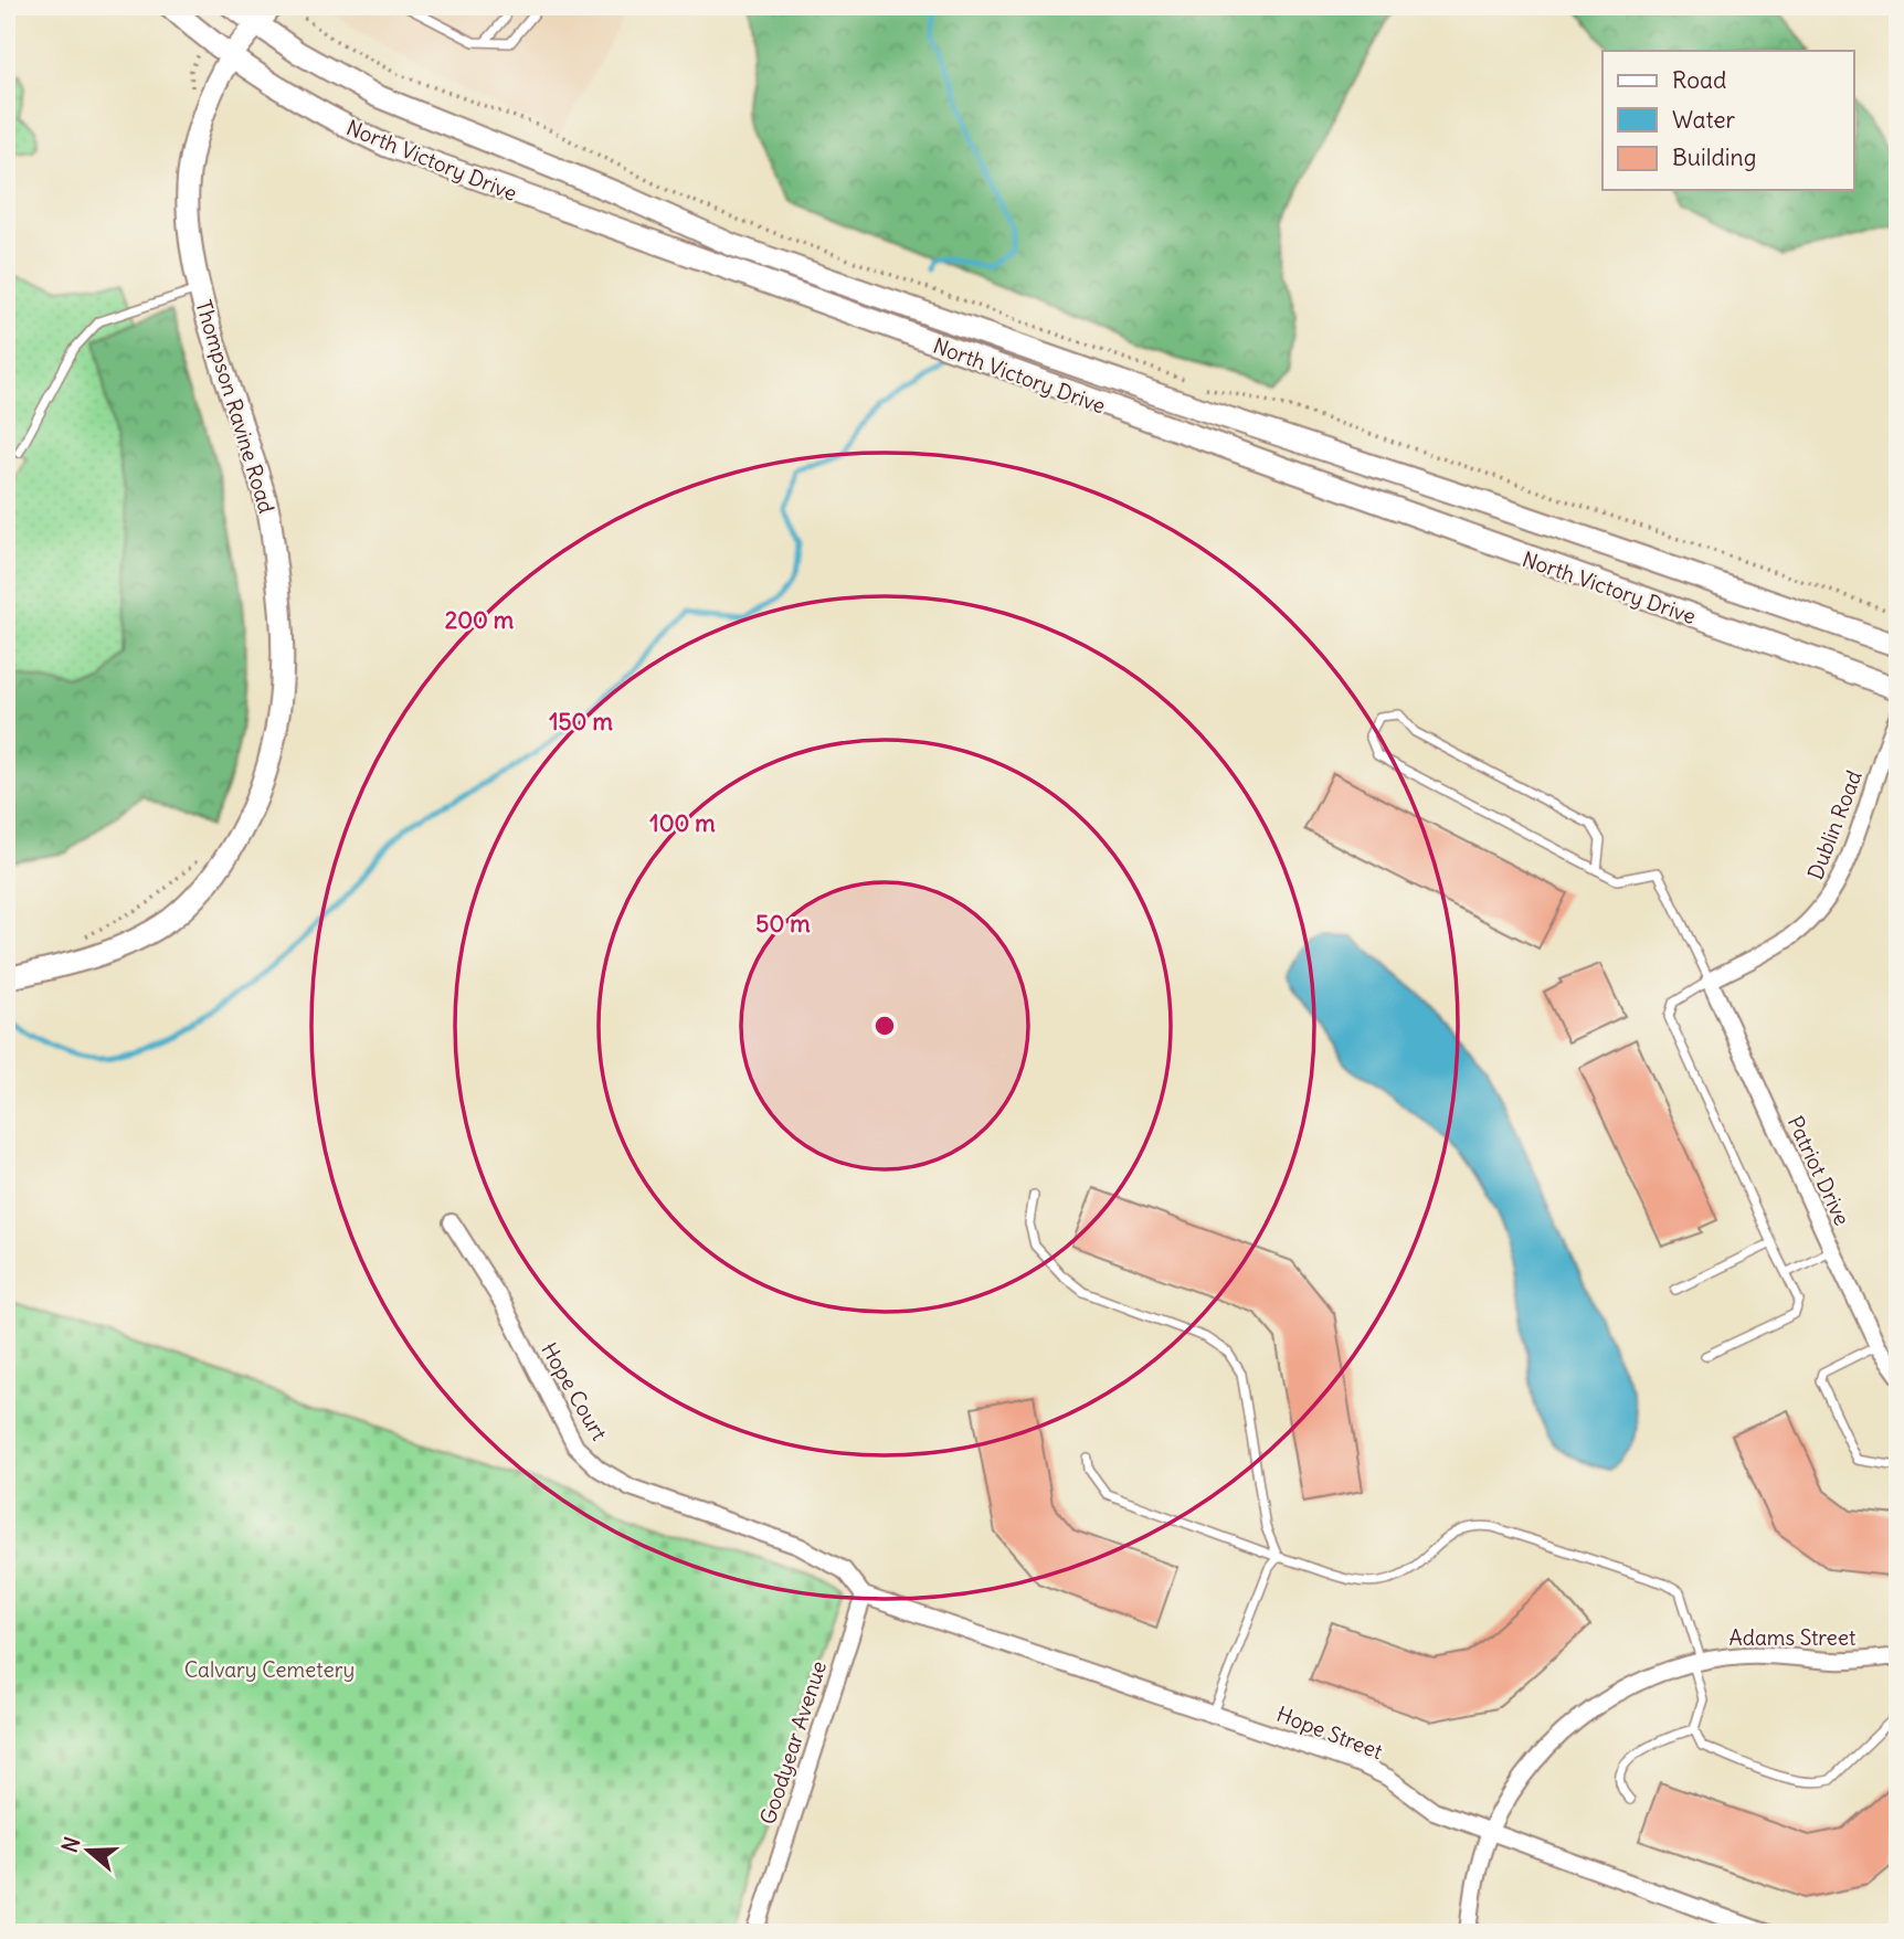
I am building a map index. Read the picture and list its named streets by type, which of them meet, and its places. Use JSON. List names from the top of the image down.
{
  "streets": {
    "main road": ["North Victory Drive", "Thompson Ravine Road"],
    "street": [
      "Dublin Road",
      "Patriot Drive",
      "Hope Court",
      "Adams Street",
      "Hope Street",
      "Goodyear Avenue"
    ]
  },
  "crossings": [
    ["North Victory Drive", "Thompson Ravine Road"],
    ["Dublin Road", "Patriot Drive"],
    ["Hope Court", "Hope Street"],
    ["Hope Court", "Goodyear Avenue"],
    ["Adams Street", "Hope Street"],
    ["Hope Street", "Goodyear Avenue"]
  ],
  "parks": ["Calvary Cemetery"],
  "legend": ["Road", "Water", "Building"],
  "north": "left",
  "rings": [
    "200 m",
    "150 m",
    "100 m",
    "50 m"
  ]
}
